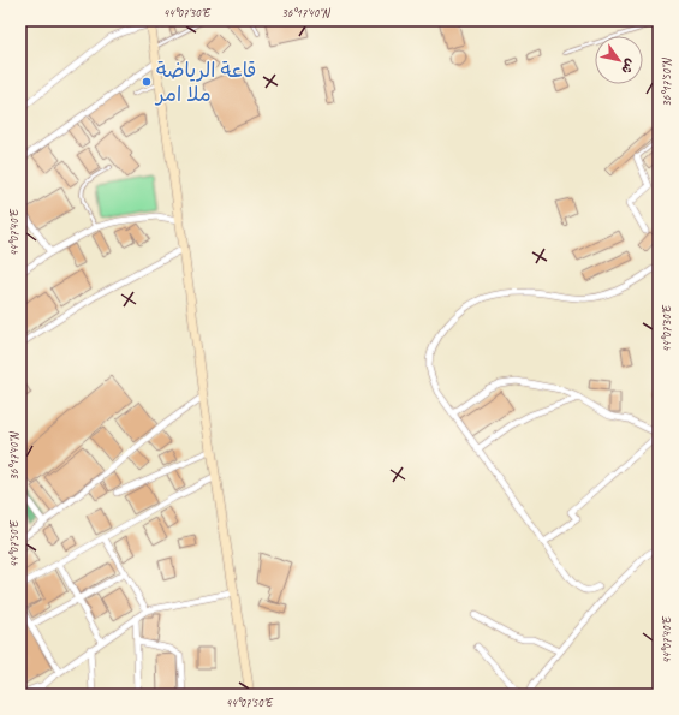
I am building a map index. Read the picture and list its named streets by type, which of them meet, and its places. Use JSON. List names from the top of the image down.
{
  "places": ["قاعة الرياضة ملا امر"],
  "north": "bottom right",
  "coordinates": [
    "44°07'30\"E",
    "36°17'40\"N",
    "36°17'50\"N",
    "44°07'40\"E",
    "44°07'50\"E"
  ]
}
